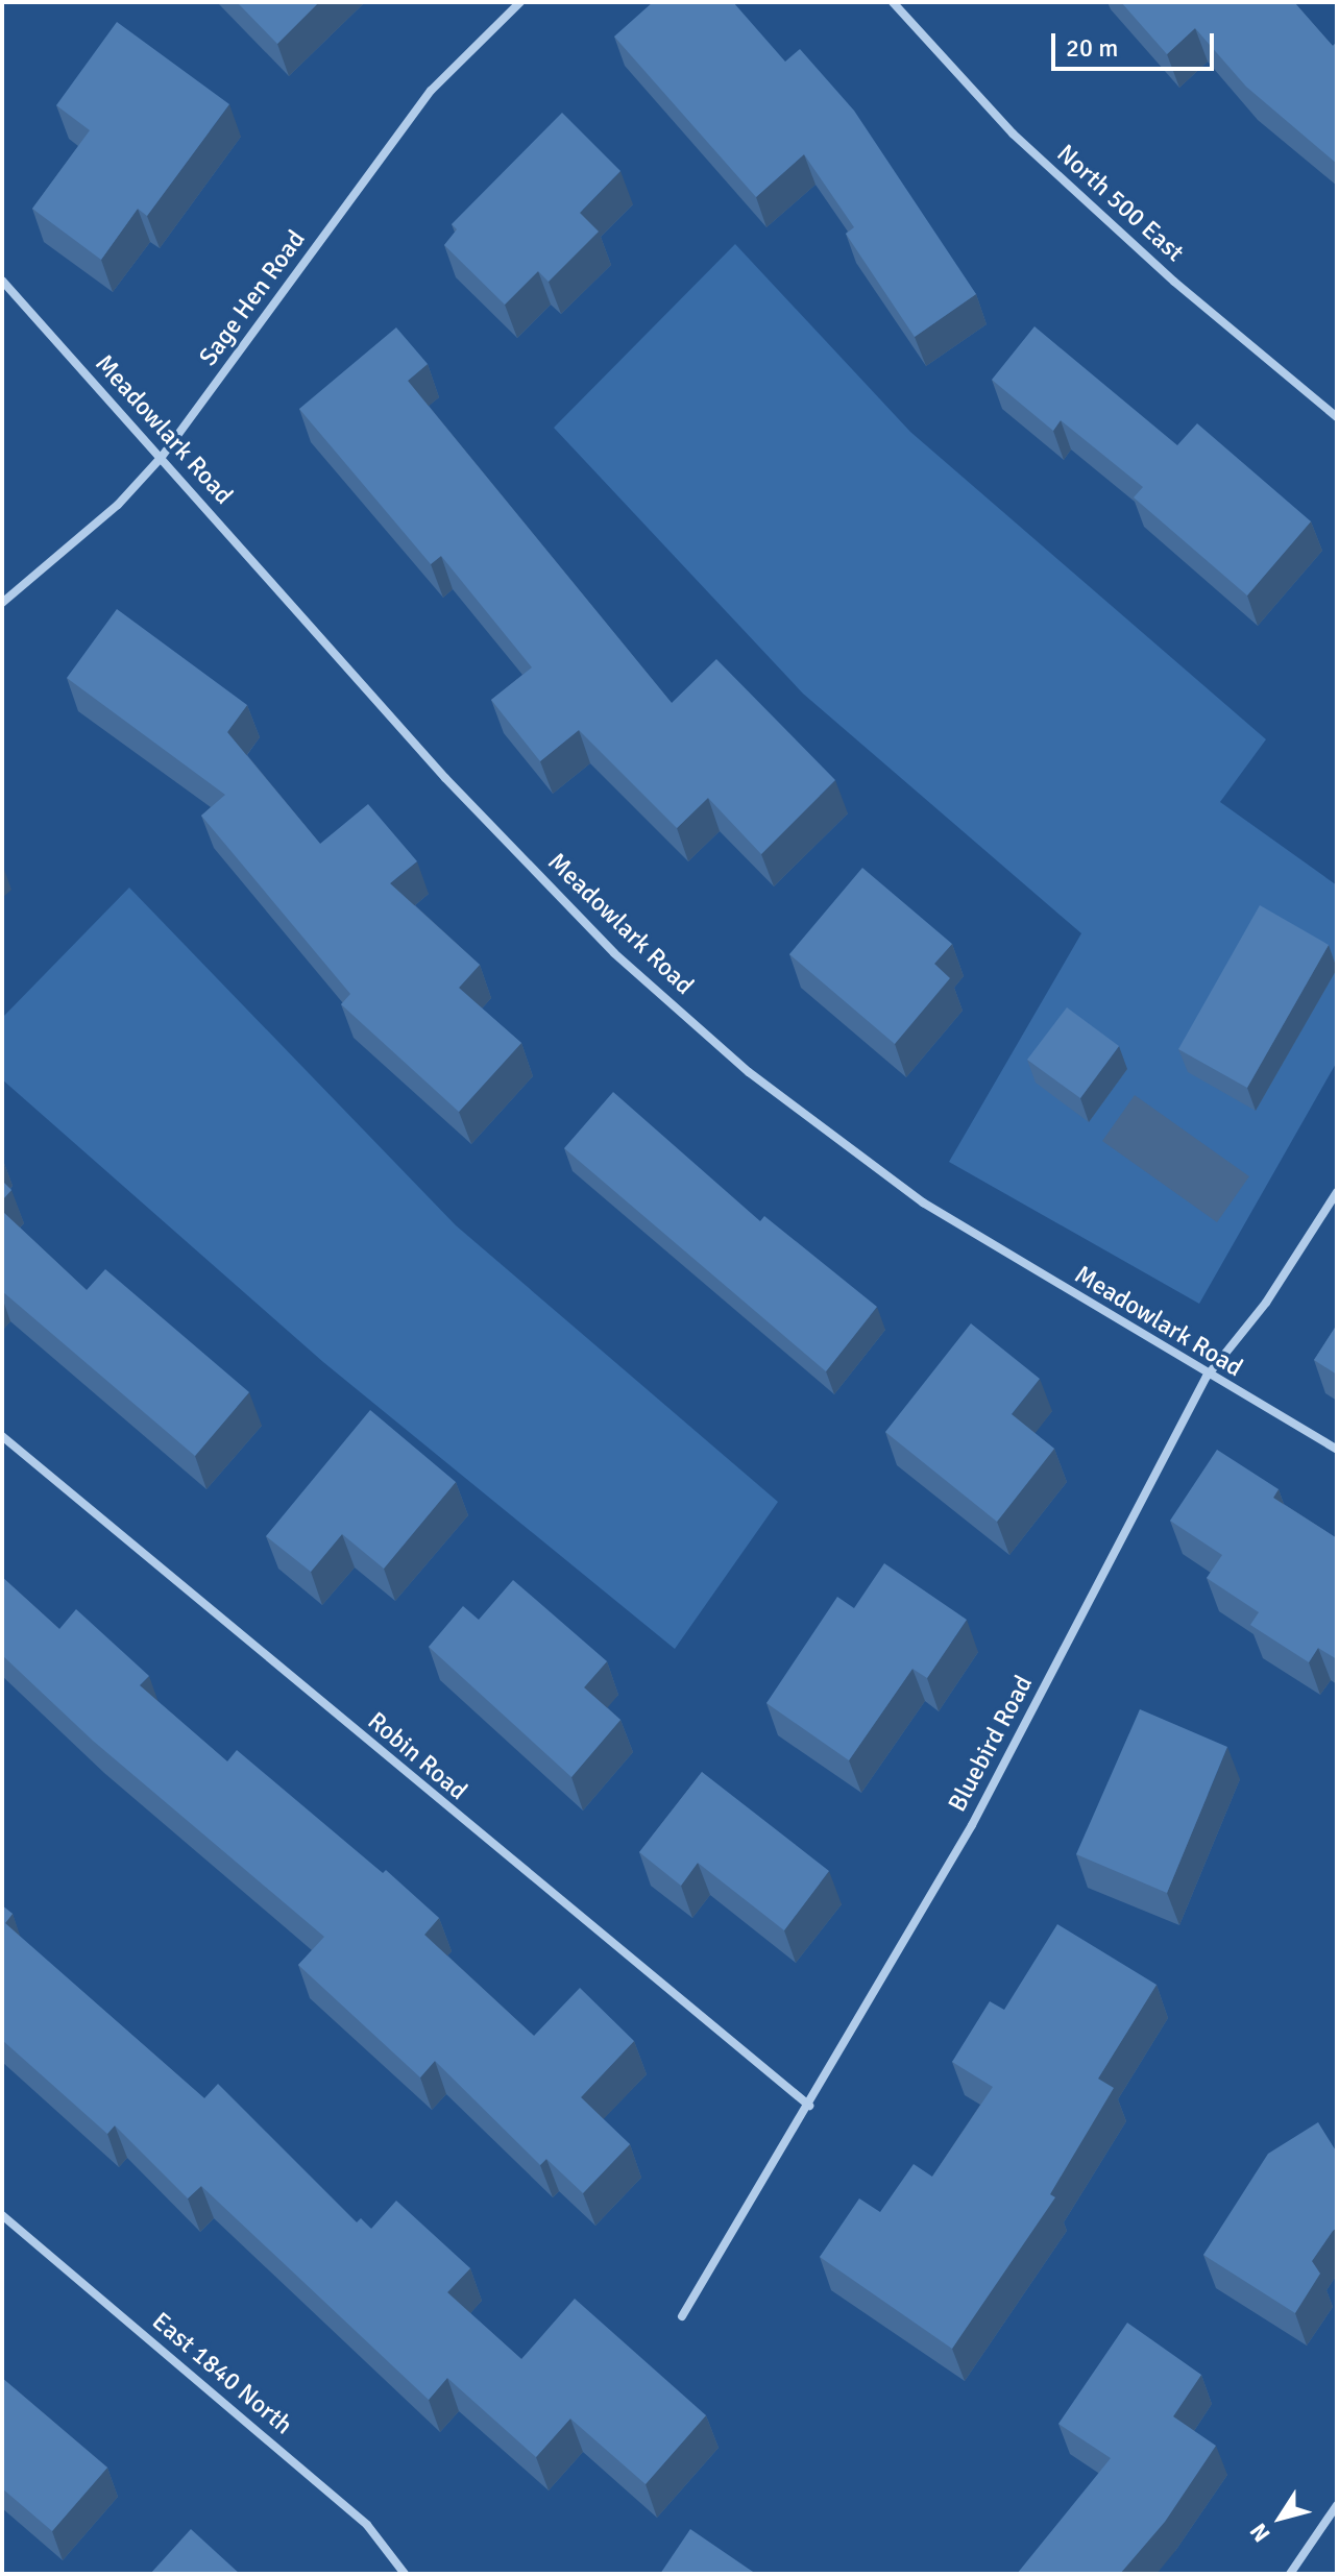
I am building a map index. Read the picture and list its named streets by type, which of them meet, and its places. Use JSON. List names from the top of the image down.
{
  "streets": {
    "street": [
      "North 500 East",
      "Sage Hen Road",
      "Meadowlark Road",
      "Bluebird Road",
      "Robin Road",
      "East 1840 North"
    ]
  },
  "crossings": [
    ["Sage Hen Road", "Meadowlark Road"],
    ["Meadowlark Road", "Bluebird Road"],
    ["Bluebird Road", "Robin Road"]
  ],
  "scale_bar": "20 m",
  "north": "bottom left"
}
